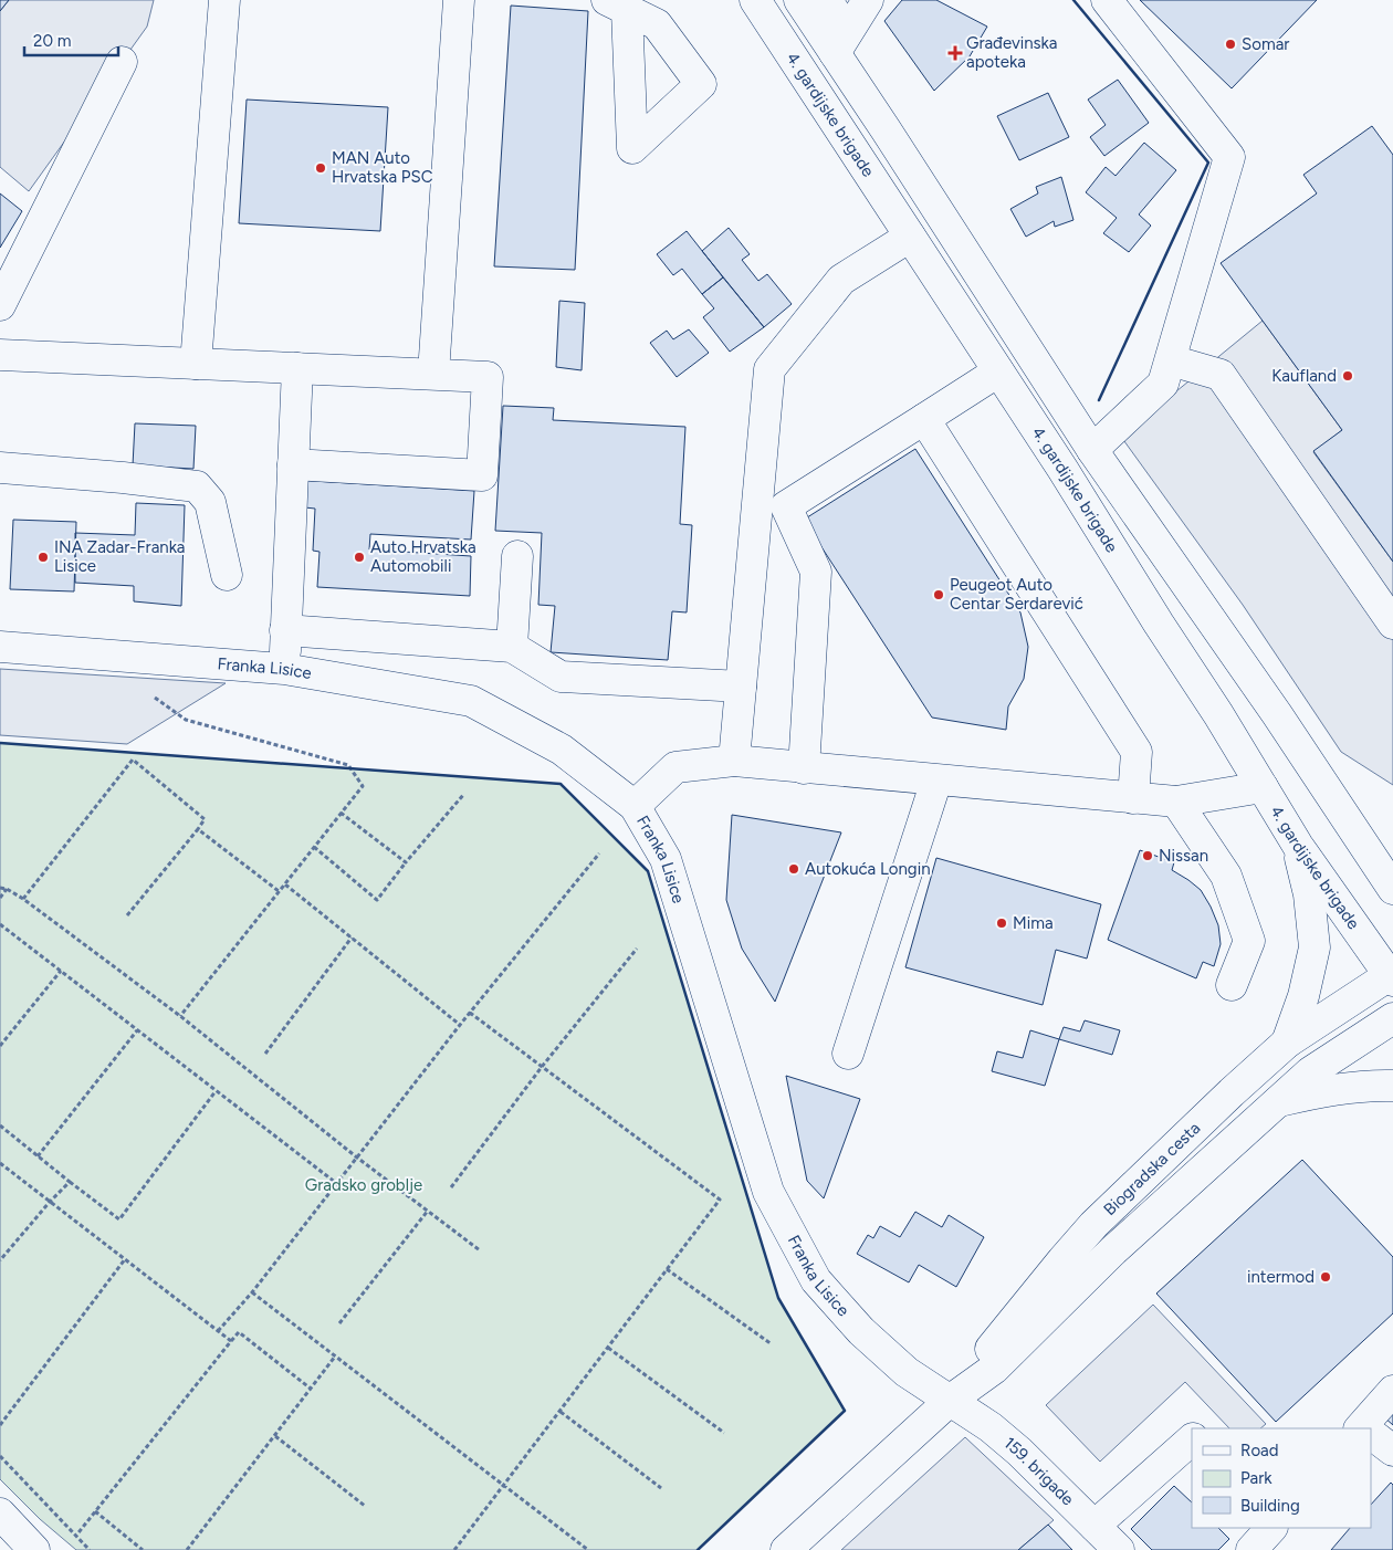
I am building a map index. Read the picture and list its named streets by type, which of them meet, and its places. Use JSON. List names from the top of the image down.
{
  "streets": {
    "main road": [
      "4. gardijske brigade",
      "Franka Lisice",
      "Biogradska cesta",
      "159. brigade"
    ]
  },
  "crossings": [
    ["4. gardijske brigade", "Biogradska cesta"],
    ["Franka Lisice", "Biogradska cesta"],
    ["Franka Lisice", "159. brigade"],
    ["Biogradska cesta", "159. brigade"]
  ],
  "parks": ["Gradsko groblje"],
  "places": {
    "other": [
      "Somar",
      "MAN Auto Hrvatska PSC",
      "Kaufland",
      "INA Zadar-Franka Lisice",
      "Auto Hrvatska Automobili",
      "Peugeot Auto Centar Serdarević",
      "Nissan",
      "Autokuća Longin",
      "Mima",
      "intermod"
    ],
    "health": ["Građevinska apoteka"]
  },
  "legend": ["Road", "Park", "Building"],
  "scale_bar": "20 m"
}
